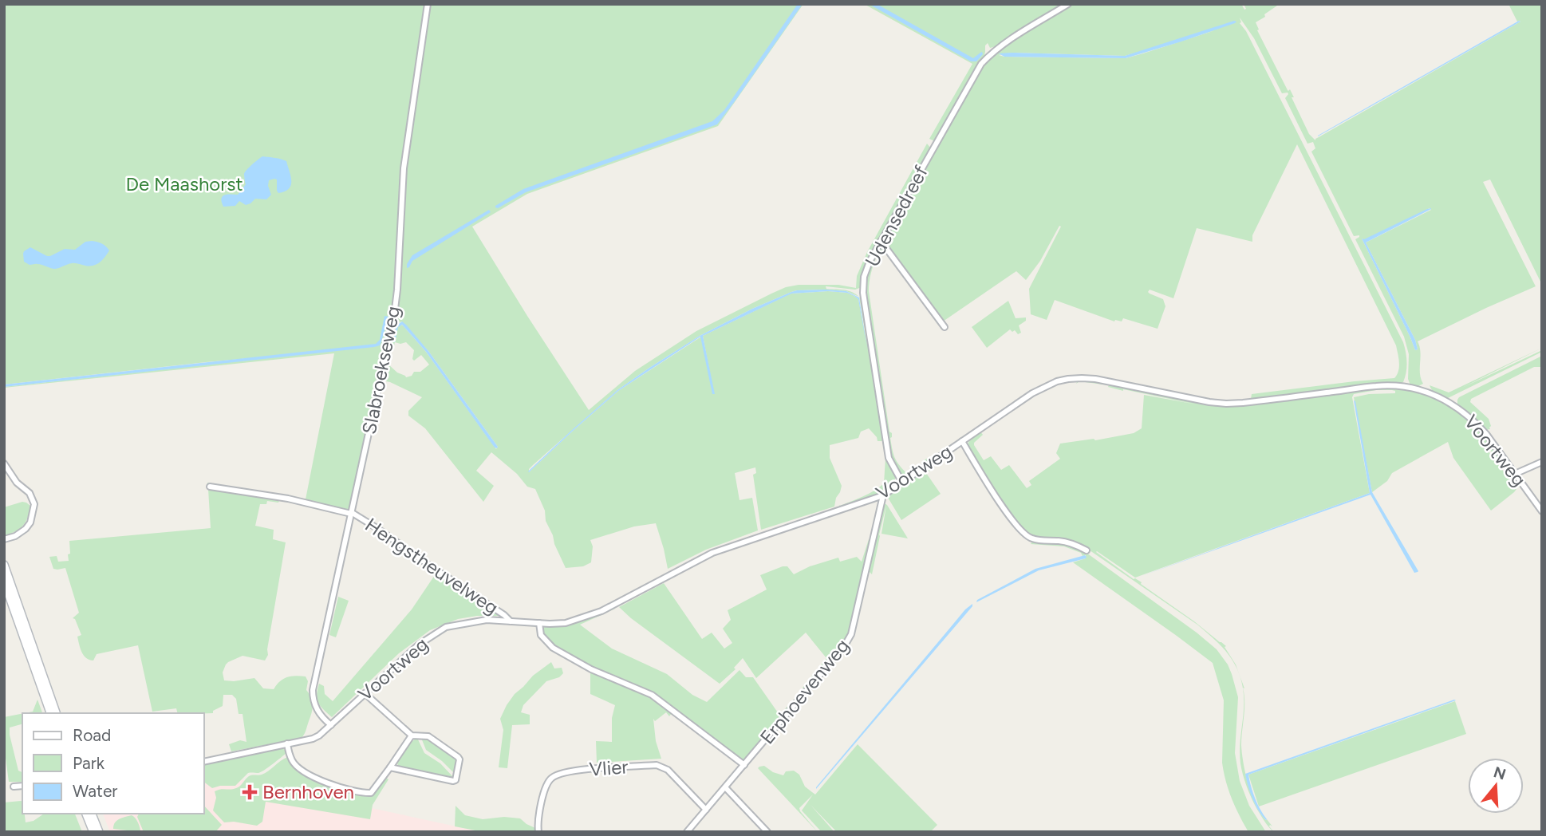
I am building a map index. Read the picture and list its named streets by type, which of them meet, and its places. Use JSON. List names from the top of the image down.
{
  "streets": {
    "street": [
      "Udensedreef",
      "Slabroekseweg",
      "Voortweg",
      "Hengstheuvelweg",
      "Erphoevenweg",
      "Vlier"
    ]
  },
  "crossings": [
    ["Udensedreef", "Voortweg"],
    ["Slabroekseweg", "Voortweg"],
    ["Slabroekseweg", "Hengstheuvelweg"],
    ["Voortweg", "Hengstheuvelweg"],
    ["Voortweg", "Erphoevenweg"],
    ["Erphoevenweg", "Vlier"]
  ],
  "parks": ["De Maashorst"],
  "places": {
    "health": ["Bernhoven"]
  },
  "legend": ["Road", "Park", "Water"],
  "north": "top"
}
